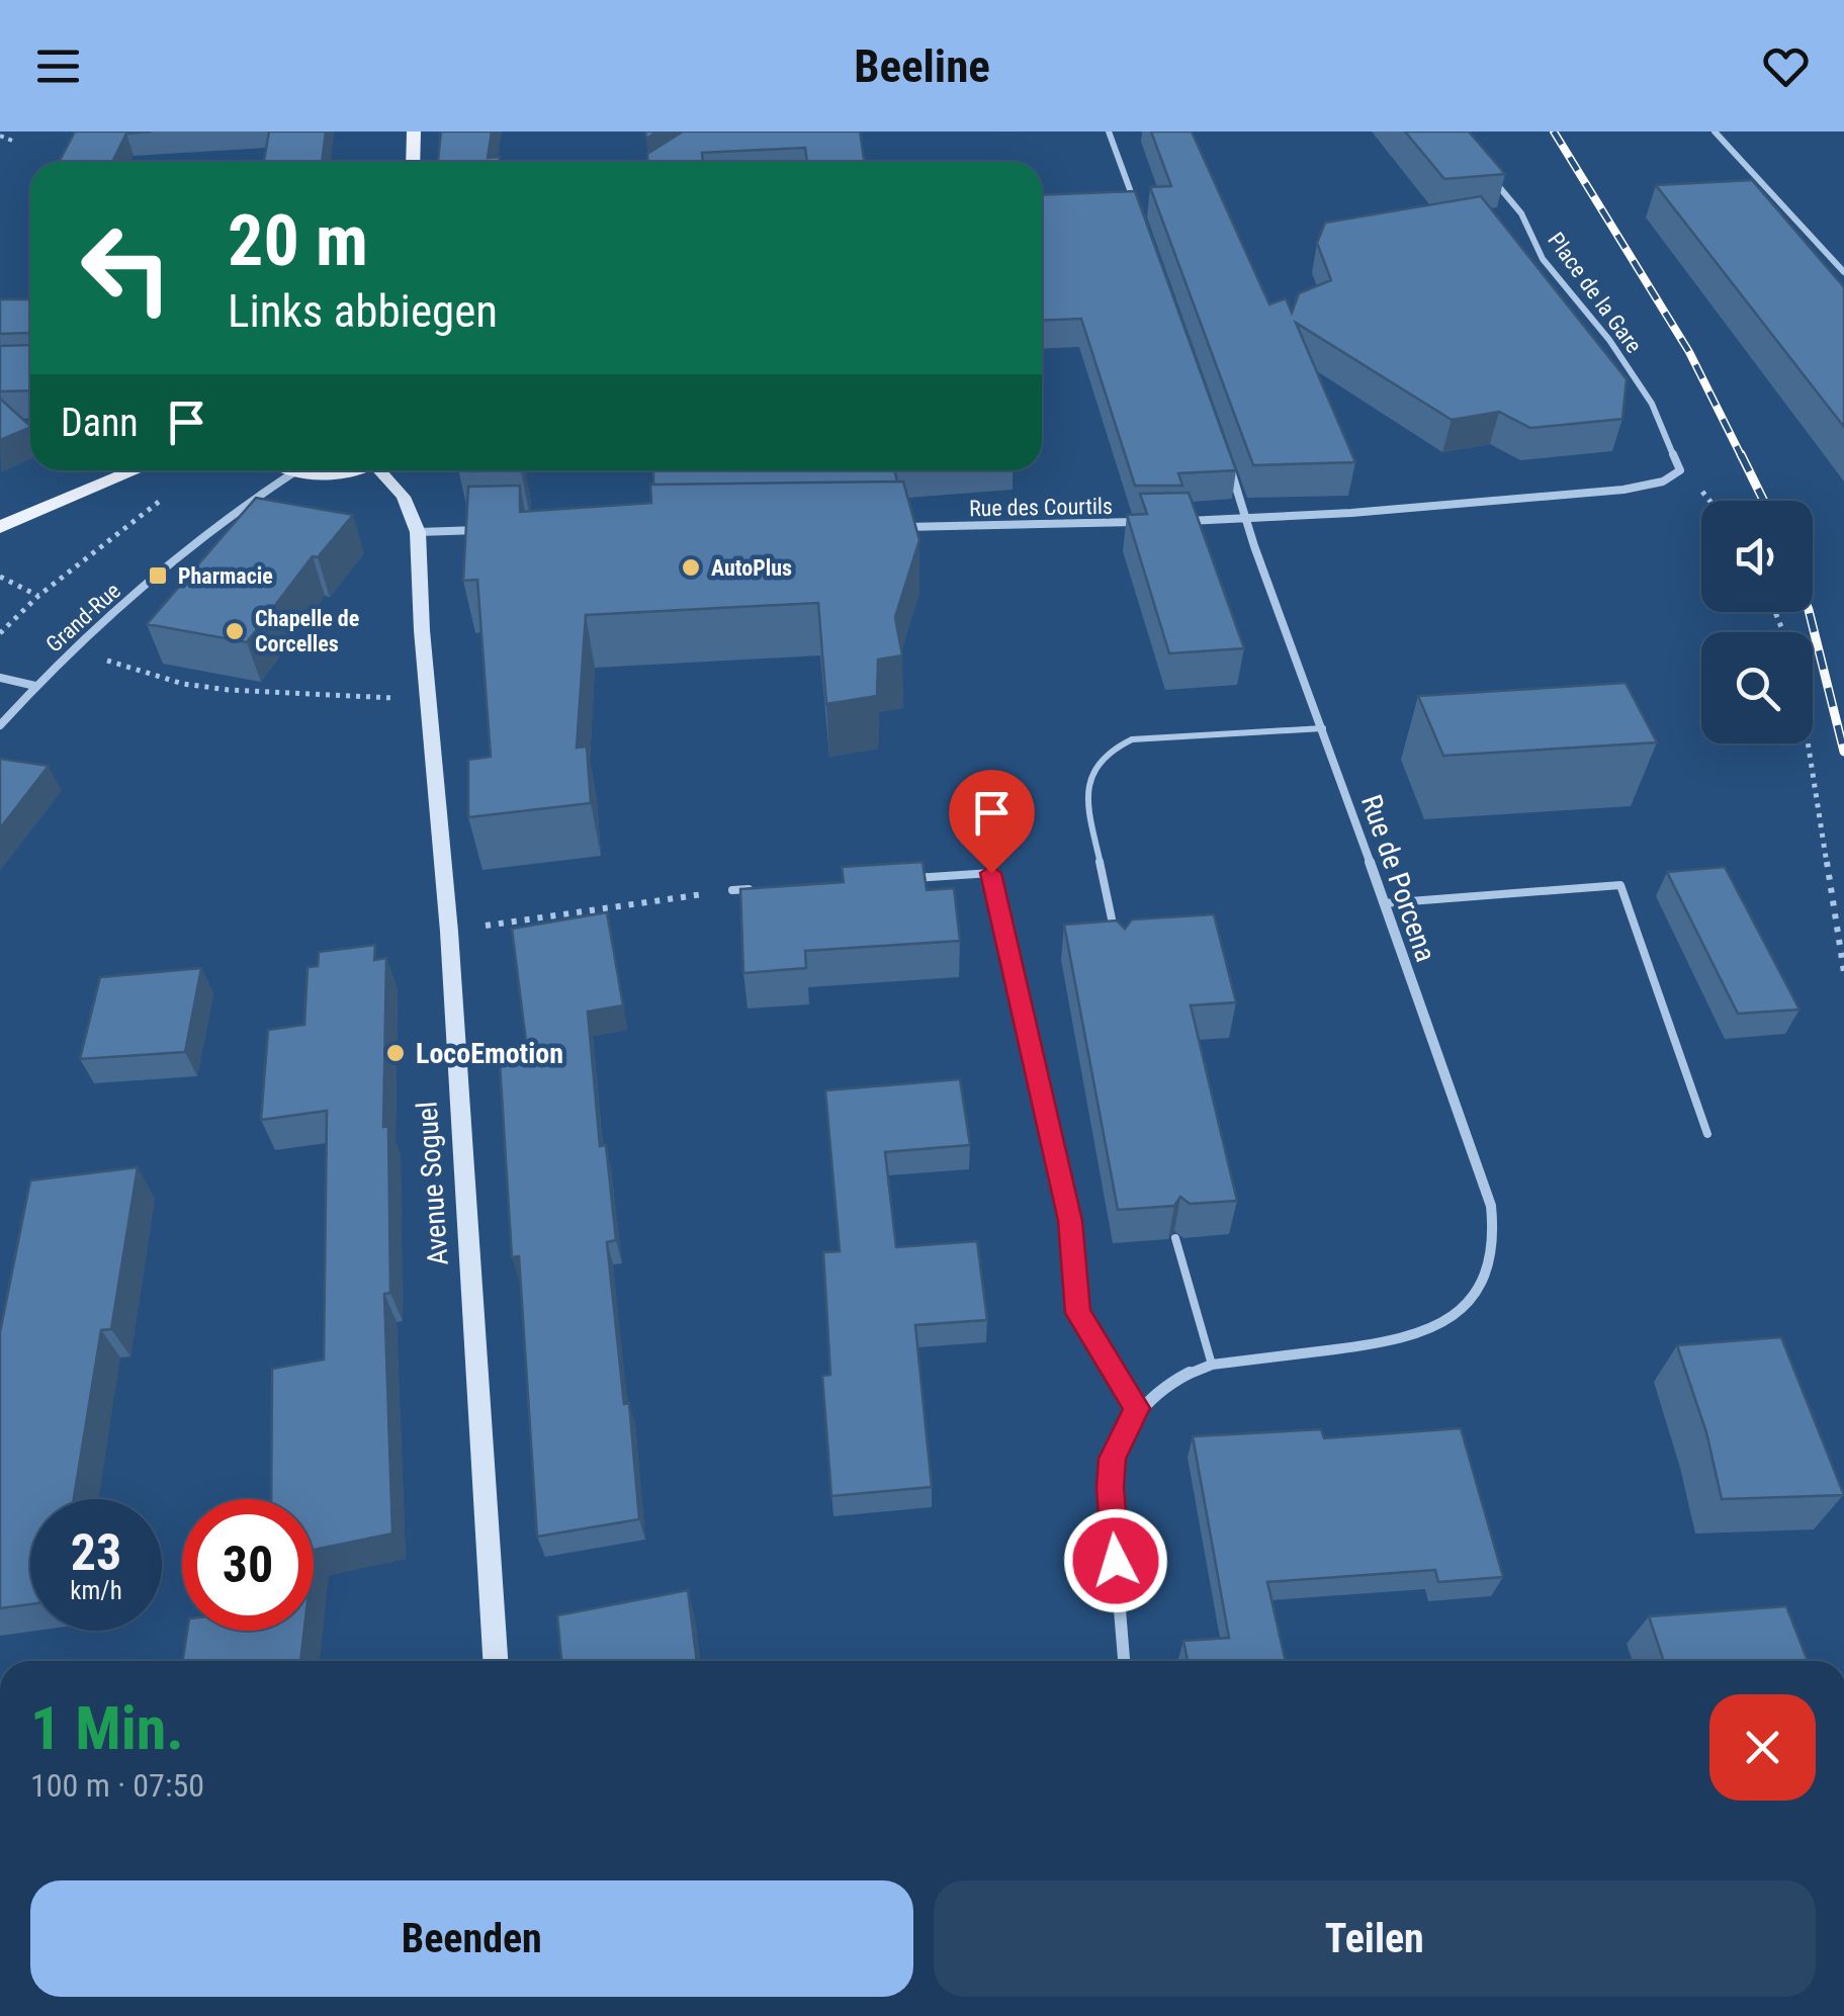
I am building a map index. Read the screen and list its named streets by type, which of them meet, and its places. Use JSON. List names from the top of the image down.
{
  "streets": {
    "street": [
      "Place de la Gare",
      "Rue des Courtils",
      "Grand-Rue",
      "Rue de Porcena",
      "Avenue Soguel"
    ]
  },
  "crossings": [
    ["Place de la Gare", "Rue de Porcena"]
  ],
  "places": {
    "other": ["AutoPlus", "Chapelle de Corcelles", "LocoEmotion"],
    "transit": ["Pharmacie"]
  },
  "page": {
    "header": "Beeline",
    "turn": ["20 m", "Links abbiegen"],
    "then": "Dann",
    "speed": "23 km/h",
    "limit": "30",
    "heading": ["1 Min.", "100 m · 07:50"],
    "buttons": ["Beenden", "Teilen"]
  }
}
